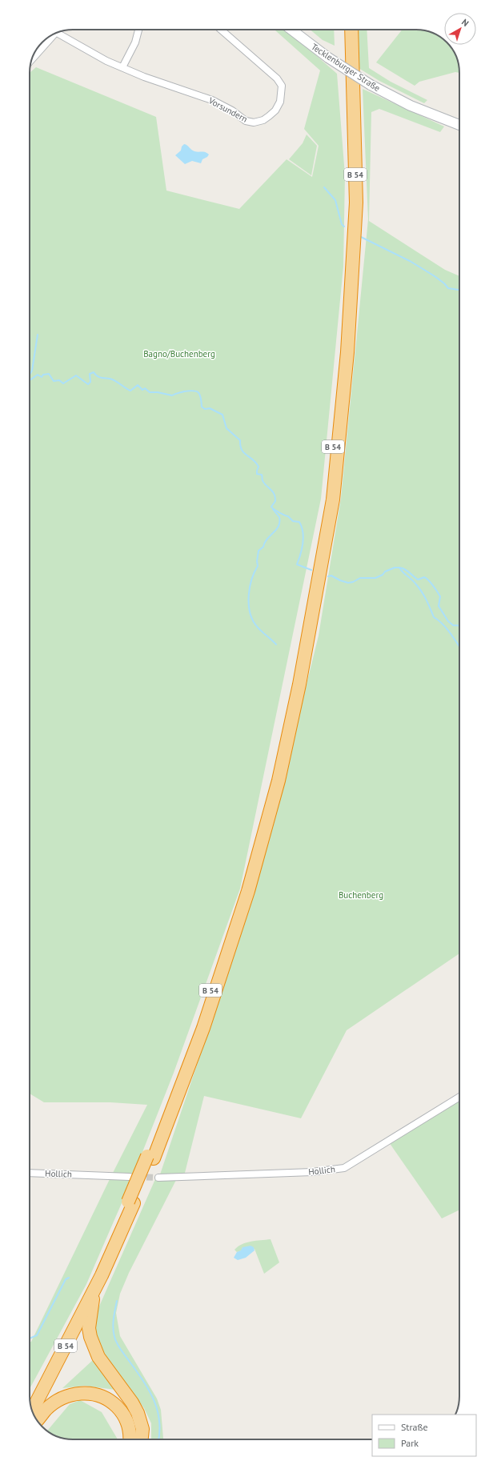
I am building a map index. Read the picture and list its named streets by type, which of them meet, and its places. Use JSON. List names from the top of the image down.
{
  "streets": {
    "highway": ["B 54"],
    "main road": ["Tecklenburger Straße"],
    "street": ["Vorsundern", "Hollich"]
  },
  "parks": ["Bagno/Buchenberg", "Buchenberg"],
  "legend": ["Straße", "Park"],
  "north": "top right"
}
